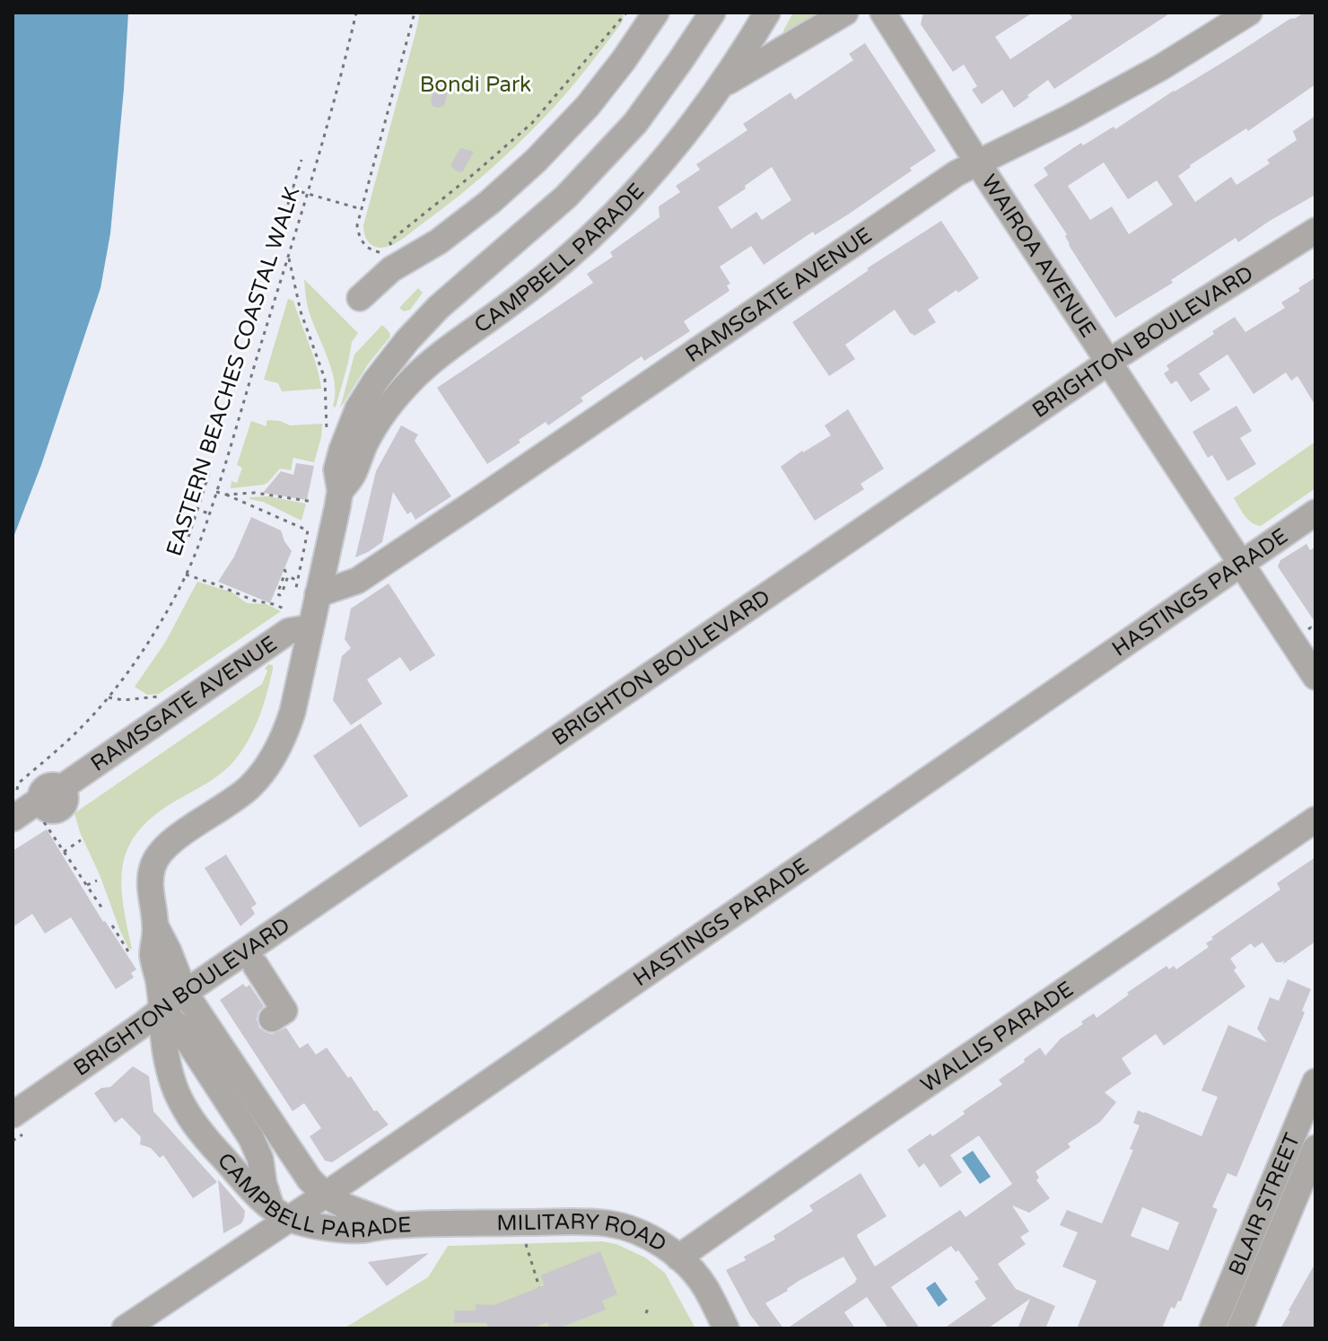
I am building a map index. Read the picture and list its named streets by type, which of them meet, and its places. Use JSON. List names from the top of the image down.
{
  "streets": {
    "street": [
      "WAIROA AVENUE",
      "CAMPBELL PARADE",
      "RAMSGATE AVENUE",
      "BRIGHTON BOULEVARD",
      "HASTINGS PARADE",
      "WALLIS PARADE",
      "BLAIR STREET",
      "MILITARY ROAD"
    ],
    "path": ["EASTERN BEACHES COASTAL WALK"]
  },
  "crossings": [
    ["WAIROA AVENUE", "RAMSGATE AVENUE"],
    ["WAIROA AVENUE", "BRIGHTON BOULEVARD"],
    ["WAIROA AVENUE", "HASTINGS PARADE"],
    ["CAMPBELL PARADE", "RAMSGATE AVENUE"],
    ["CAMPBELL PARADE", "BRIGHTON BOULEVARD"],
    ["CAMPBELL PARADE", "HASTINGS PARADE"],
    ["CAMPBELL PARADE", "MILITARY ROAD"],
    ["RAMSGATE AVENUE", "EASTERN BEACHES COASTAL WALK"],
    ["WALLIS PARADE", "MILITARY ROAD"]
  ],
  "parks": ["Bondi Park"]
}
